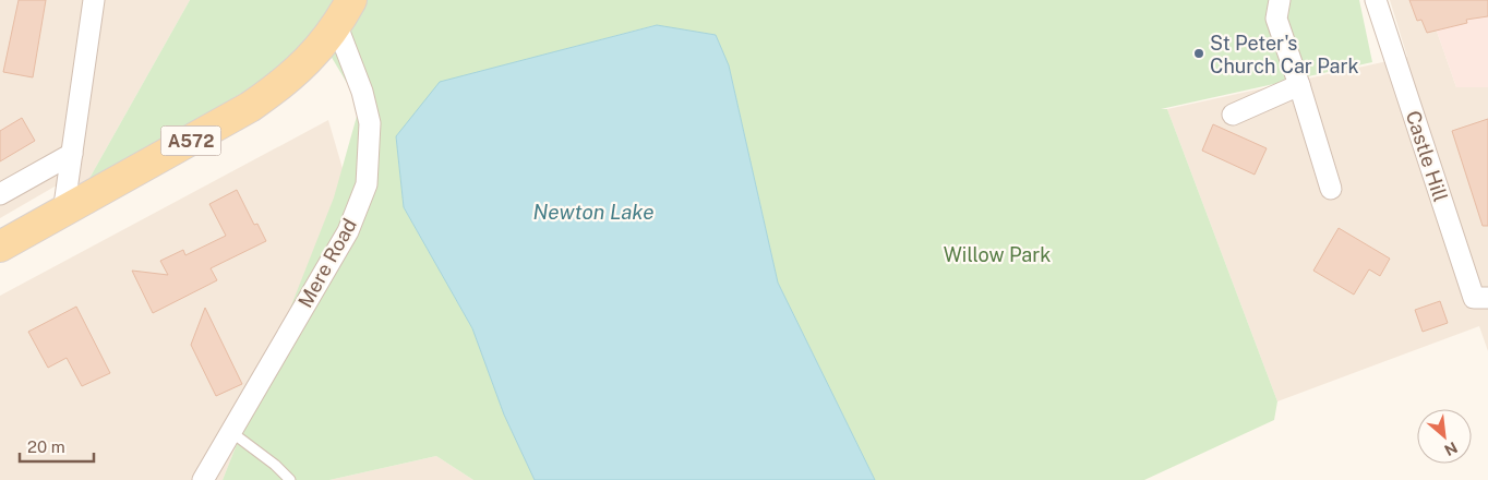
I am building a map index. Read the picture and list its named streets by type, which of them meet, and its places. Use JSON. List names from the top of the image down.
{
  "streets": {
    "main road": ["A572"],
    "street": ["Castle Hill", "Mere Road"]
  },
  "crossings": [
    ["A572", "Mere Road"]
  ],
  "water": ["Newton Lake"],
  "parks": ["Willow Park"],
  "places": ["St Peter's Church Car Park"],
  "scale_bar": "20 m",
  "north": "bottom right"
}
